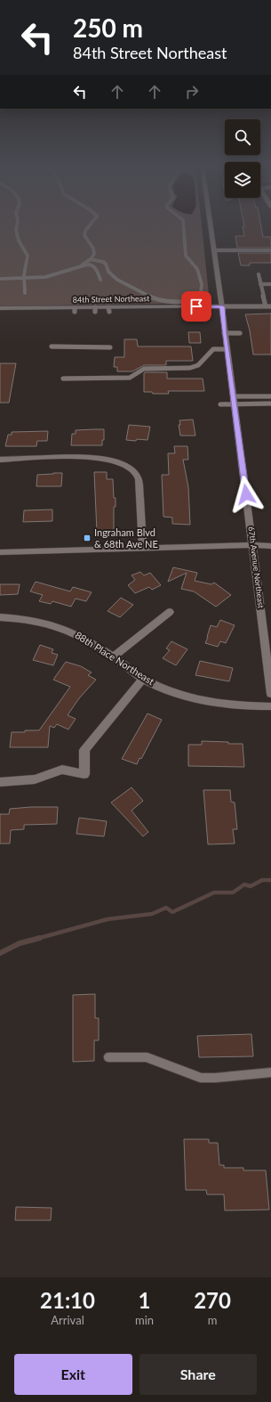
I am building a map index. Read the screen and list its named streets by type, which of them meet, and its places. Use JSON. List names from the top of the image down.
{
  "streets": {
    "main road": ["84th Street Northeast", "67th Avenue Northeast", "88th Place Northeast"]
  },
  "crossings": [
    ["84th Street Northeast", "67th Avenue Northeast"]
  ],
  "places": {
    "transit": ["Ingraham Blvd & 68th Ave NE"]
  },
  "page": {
    "turn": ["250 m", "84th Street Northeast"],
    "eta": [
      "21:10",
      "Arrival",
      "1",
      "min",
      "270",
      "m"
    ],
    "buttons": ["Exit", "Share"]
  }
}
